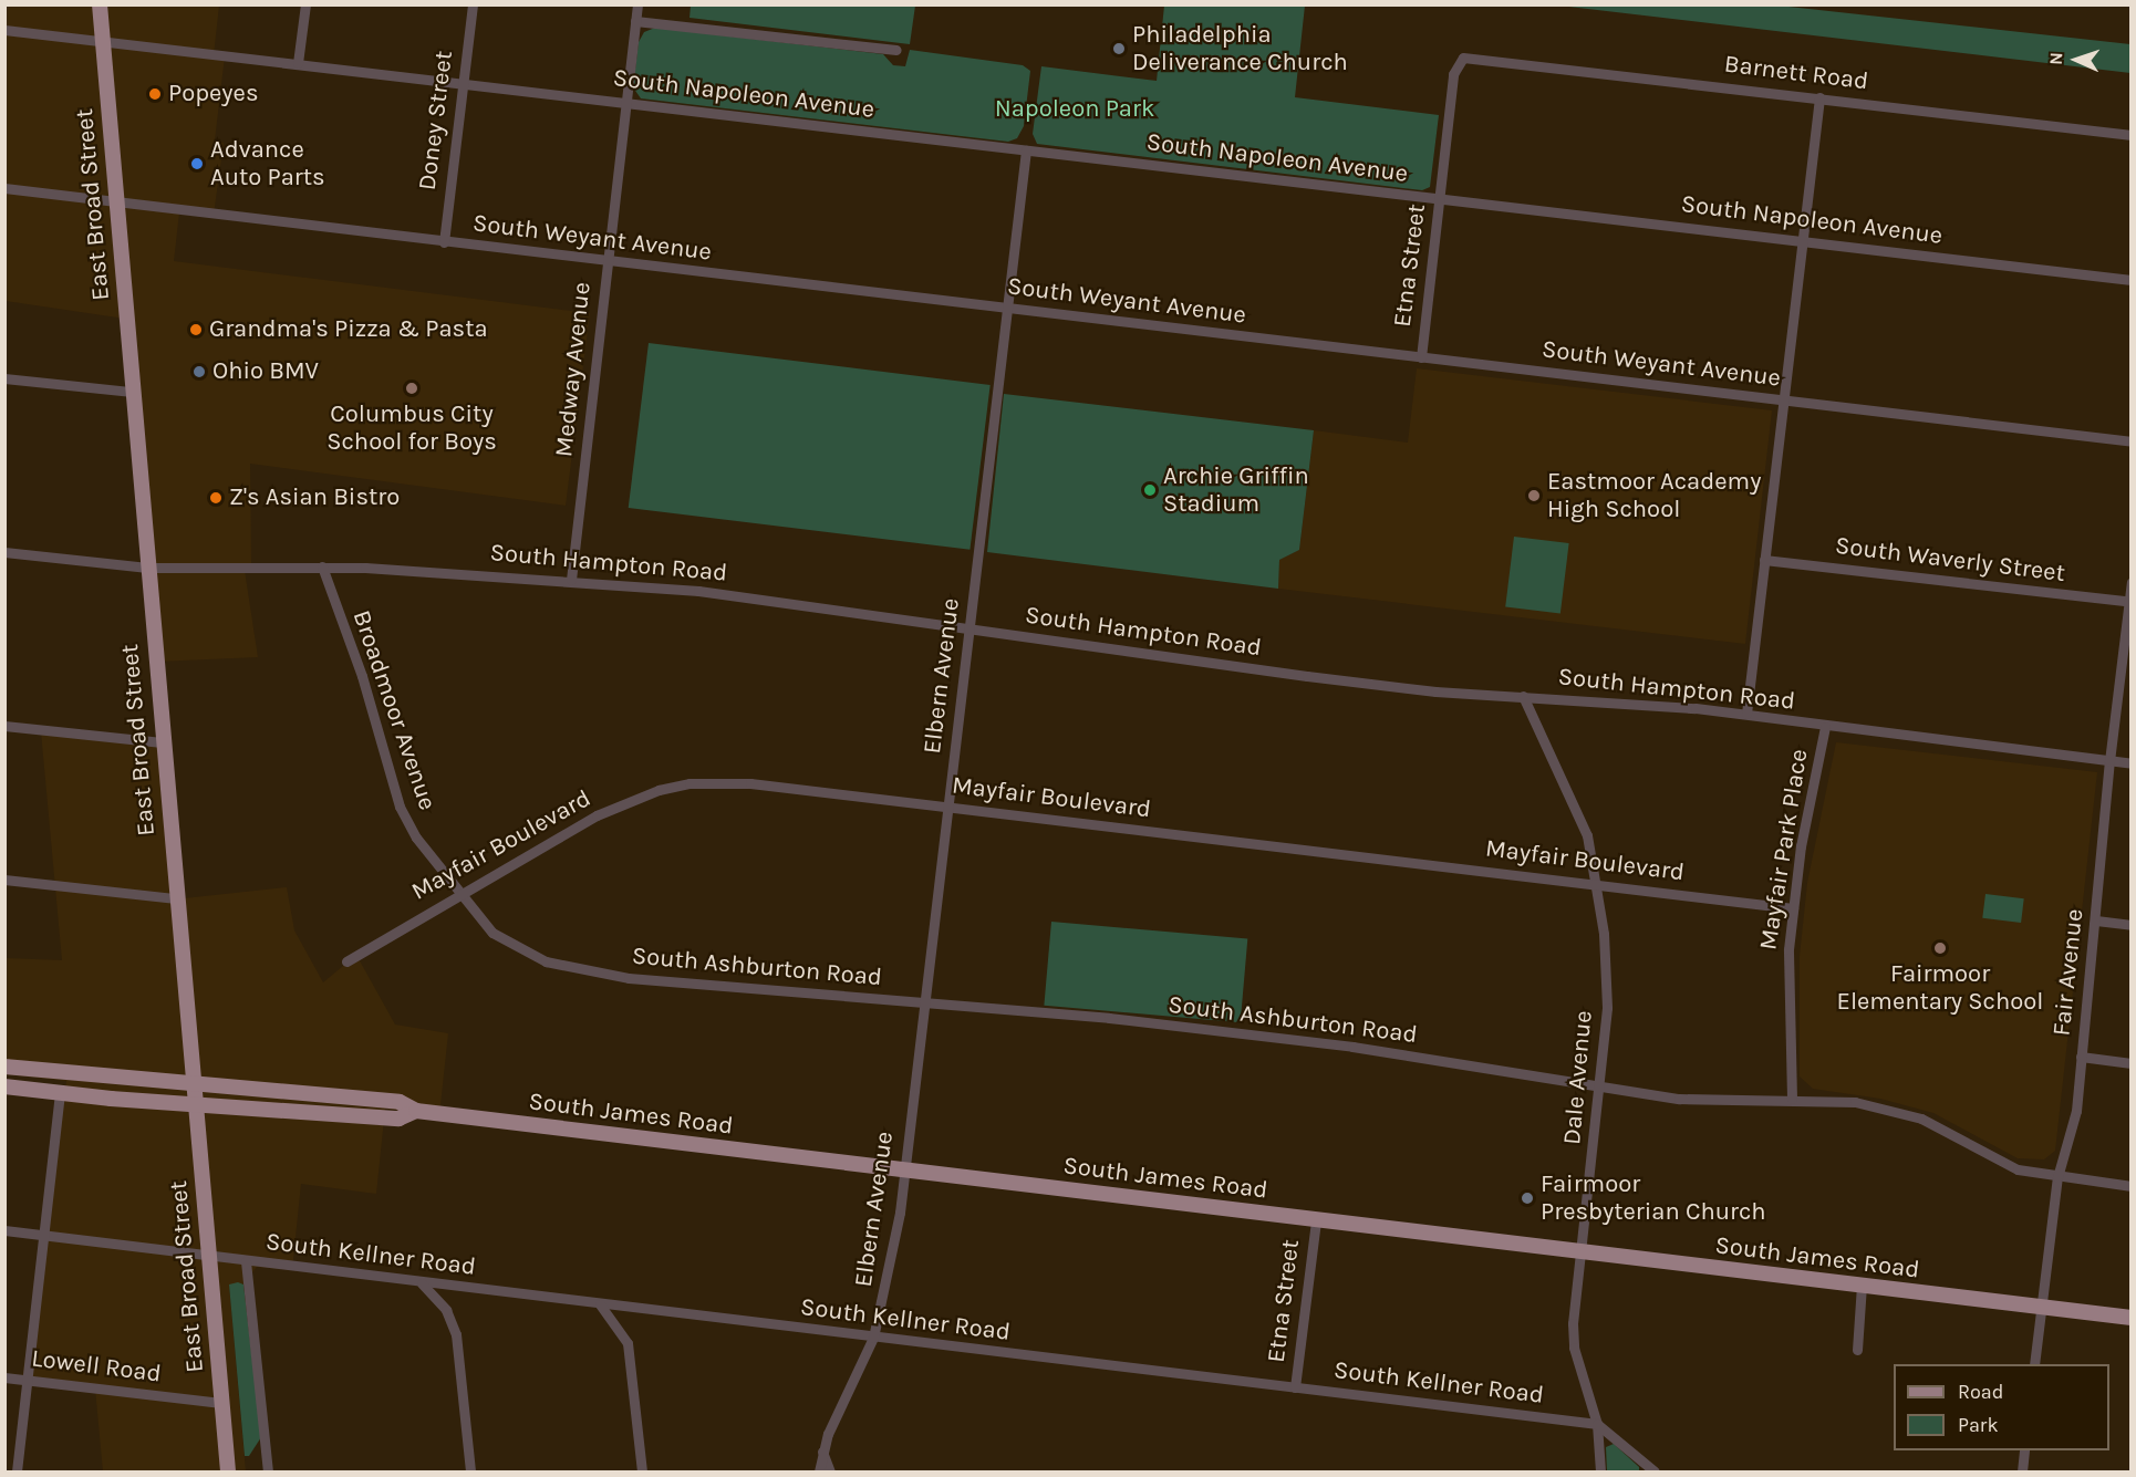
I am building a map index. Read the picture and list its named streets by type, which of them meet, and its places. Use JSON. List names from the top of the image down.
{
  "streets": {
    "main road": ["East Broad Street", "South James Road"],
    "street": [
      "Barnett Road",
      "South Napoleon Avenue",
      "Doney Street",
      "South Weyant Avenue",
      "Etna Street",
      "Medway Avenue",
      "South Waverly Street",
      "South Hampton Road",
      "Elbern Avenue",
      "Broadmoor Avenue",
      "Mayfair Boulevard",
      "Mayfair Park Place",
      "South Ashburton Road",
      "Fair Avenue",
      "Dale Avenue",
      "South Kellner Road",
      "Lowell Road"
    ]
  },
  "crossings": [
    ["Barnett Road", "Etna Street"],
    ["South Napoleon Avenue", "Doney Street"],
    ["South Napoleon Avenue", "East Broad Street"],
    ["South Napoleon Avenue", "Etna Street"],
    ["South Napoleon Avenue", "Medway Avenue"],
    ["South Napoleon Avenue", "Elbern Avenue"],
    ["Doney Street", "South Weyant Avenue"],
    ["East Broad Street", "South Weyant Avenue"],
    ["East Broad Street", "South Hampton Road"],
    ["East Broad Street", "South James Road"],
    ["East Broad Street", "South Kellner Road"],
    ["East Broad Street", "Lowell Road"],
    ["South Weyant Avenue", "Etna Street"],
    ["South Weyant Avenue", "Medway Avenue"],
    ["South Weyant Avenue", "Elbern Avenue"],
    ["Etna Street", "South James Road"],
    ["Etna Street", "South Kellner Road"],
    ["Medway Avenue", "South Hampton Road"],
    ["South Waverly Street", "Fair Avenue"],
    ["South Hampton Road", "Elbern Avenue"],
    ["South Hampton Road", "Broadmoor Avenue"],
    ["South Hampton Road", "Mayfair Park Place"],
    ["South Hampton Road", "Fair Avenue"],
    ["South Hampton Road", "Dale Avenue"],
    ["Elbern Avenue", "Mayfair Boulevard"],
    ["Elbern Avenue", "South Ashburton Road"],
    ["Elbern Avenue", "South James Road"],
    ["Elbern Avenue", "South Kellner Road"],
    ["Broadmoor Avenue", "Mayfair Boulevard"],
    ["Broadmoor Avenue", "South Ashburton Road"],
    ["Mayfair Boulevard", "Mayfair Park Place"],
    ["Mayfair Boulevard", "South Ashburton Road"],
    ["Mayfair Boulevard", "Dale Avenue"],
    ["Mayfair Park Place", "South Ashburton Road"],
    ["South Ashburton Road", "Fair Avenue"],
    ["South Ashburton Road", "Dale Avenue"],
    ["Fair Avenue", "South James Road"],
    ["Dale Avenue", "South James Road"],
    ["Dale Avenue", "South Kellner Road"]
  ],
  "parks": ["Napoleon Park"],
  "places": [
    "Philadelphia Deliverance Church",
    "Popeyes",
    "Advance Auto Parts",
    "Grandma's Pizza & Pasta",
    "Ohio BMV",
    "Columbus City School for Boys",
    "Archie Griffin Stadium",
    "Eastmoor Academy High School",
    "Z's Asian Bistro",
    "Fairmoor Elementary School",
    "Fairmoor Presbyterian Church"
  ],
  "legend": ["Road", "Park"],
  "north": "left"
}
